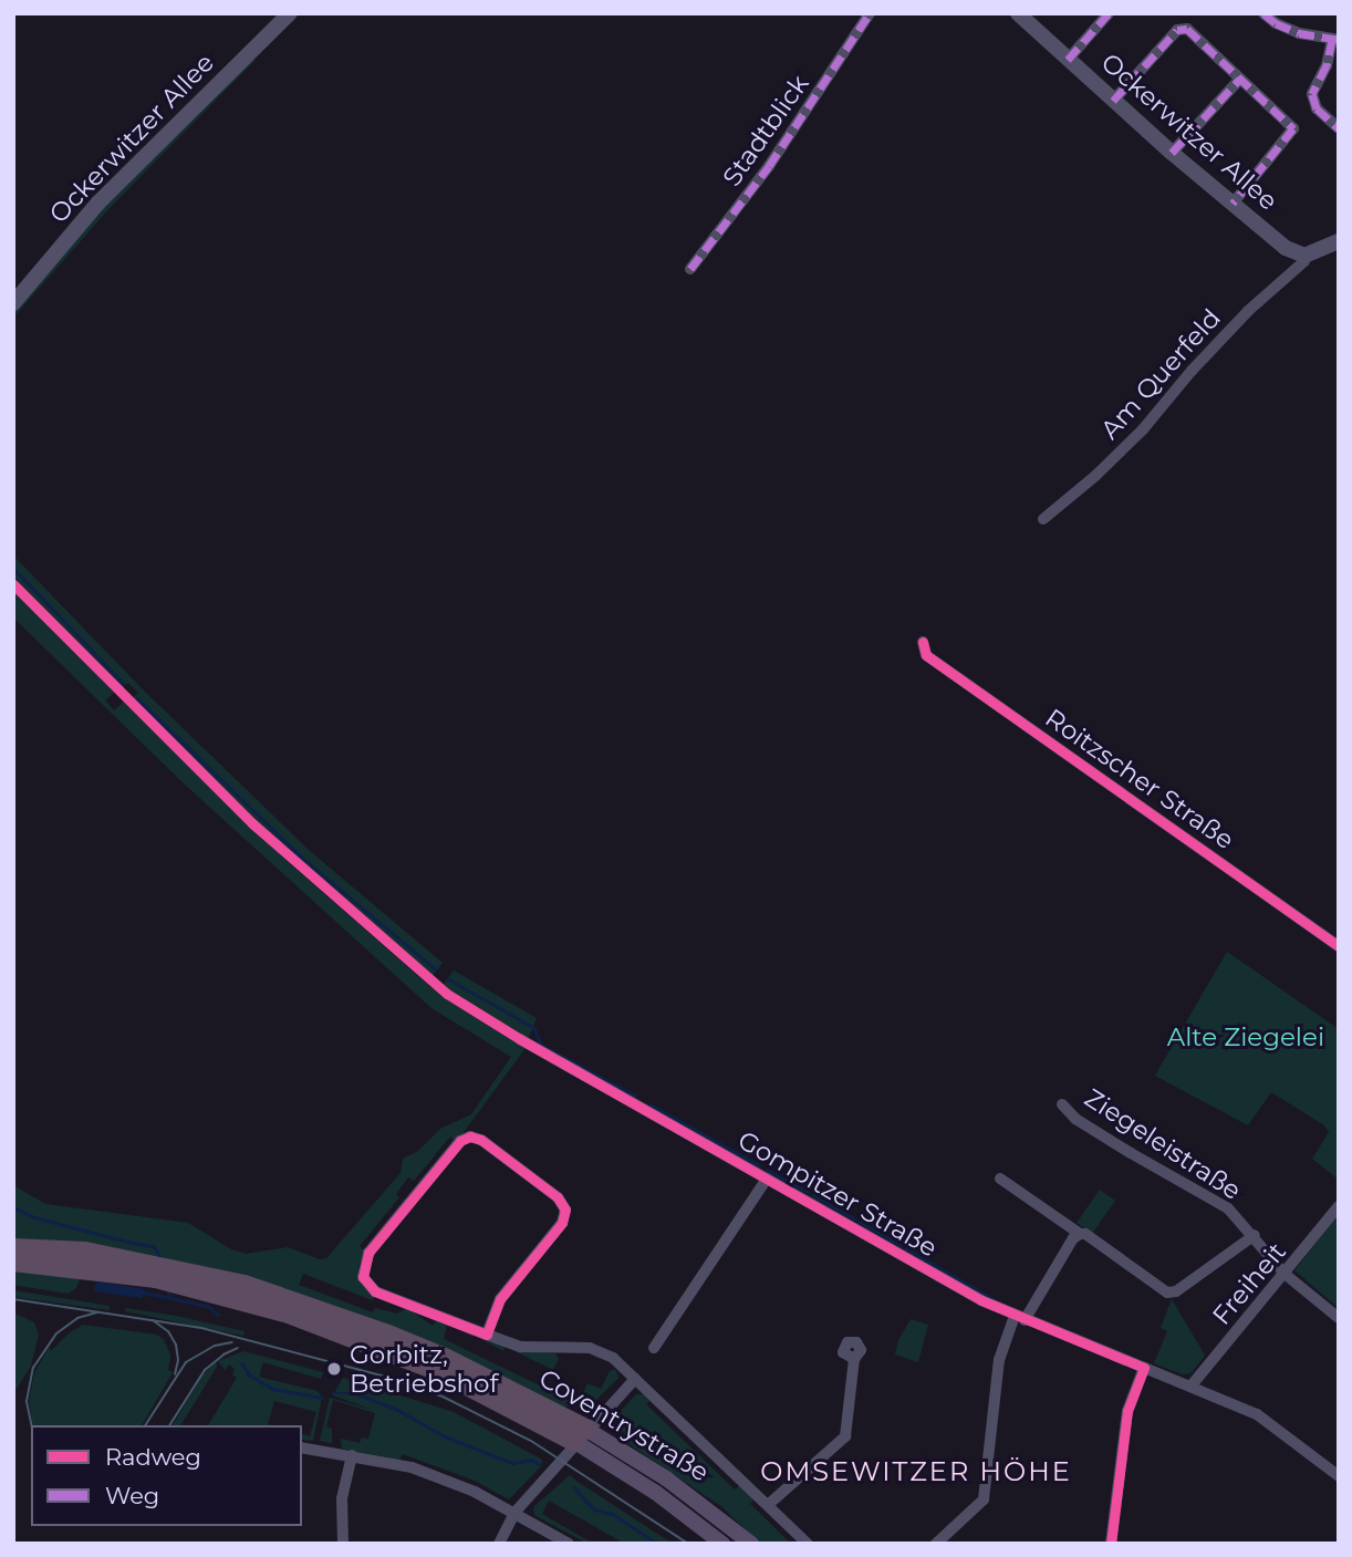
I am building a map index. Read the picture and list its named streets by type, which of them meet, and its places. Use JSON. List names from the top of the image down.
{
  "streets": {
    "highway": ["Coventrystraße"],
    "street": [
      "Stadtblick",
      "Ockerwitzer Allee",
      "Am Querfeld",
      "Roitzscher Straße",
      "Ziegeleistraße",
      "Gompitzer Straße",
      "Freiheit"
    ]
  },
  "crossings": [
    ["Ockerwitzer Allee", "Am Querfeld"],
    ["Ziegeleistraße", "Freiheit"],
    ["Gompitzer Straße", "Freiheit"]
  ],
  "districts": ["OMSEWITZER HÖHE"],
  "parks": ["Alte Ziegelei"],
  "places": ["Gorbitz, Betriebshof"],
  "legend": ["Radweg", "Weg"]
}
